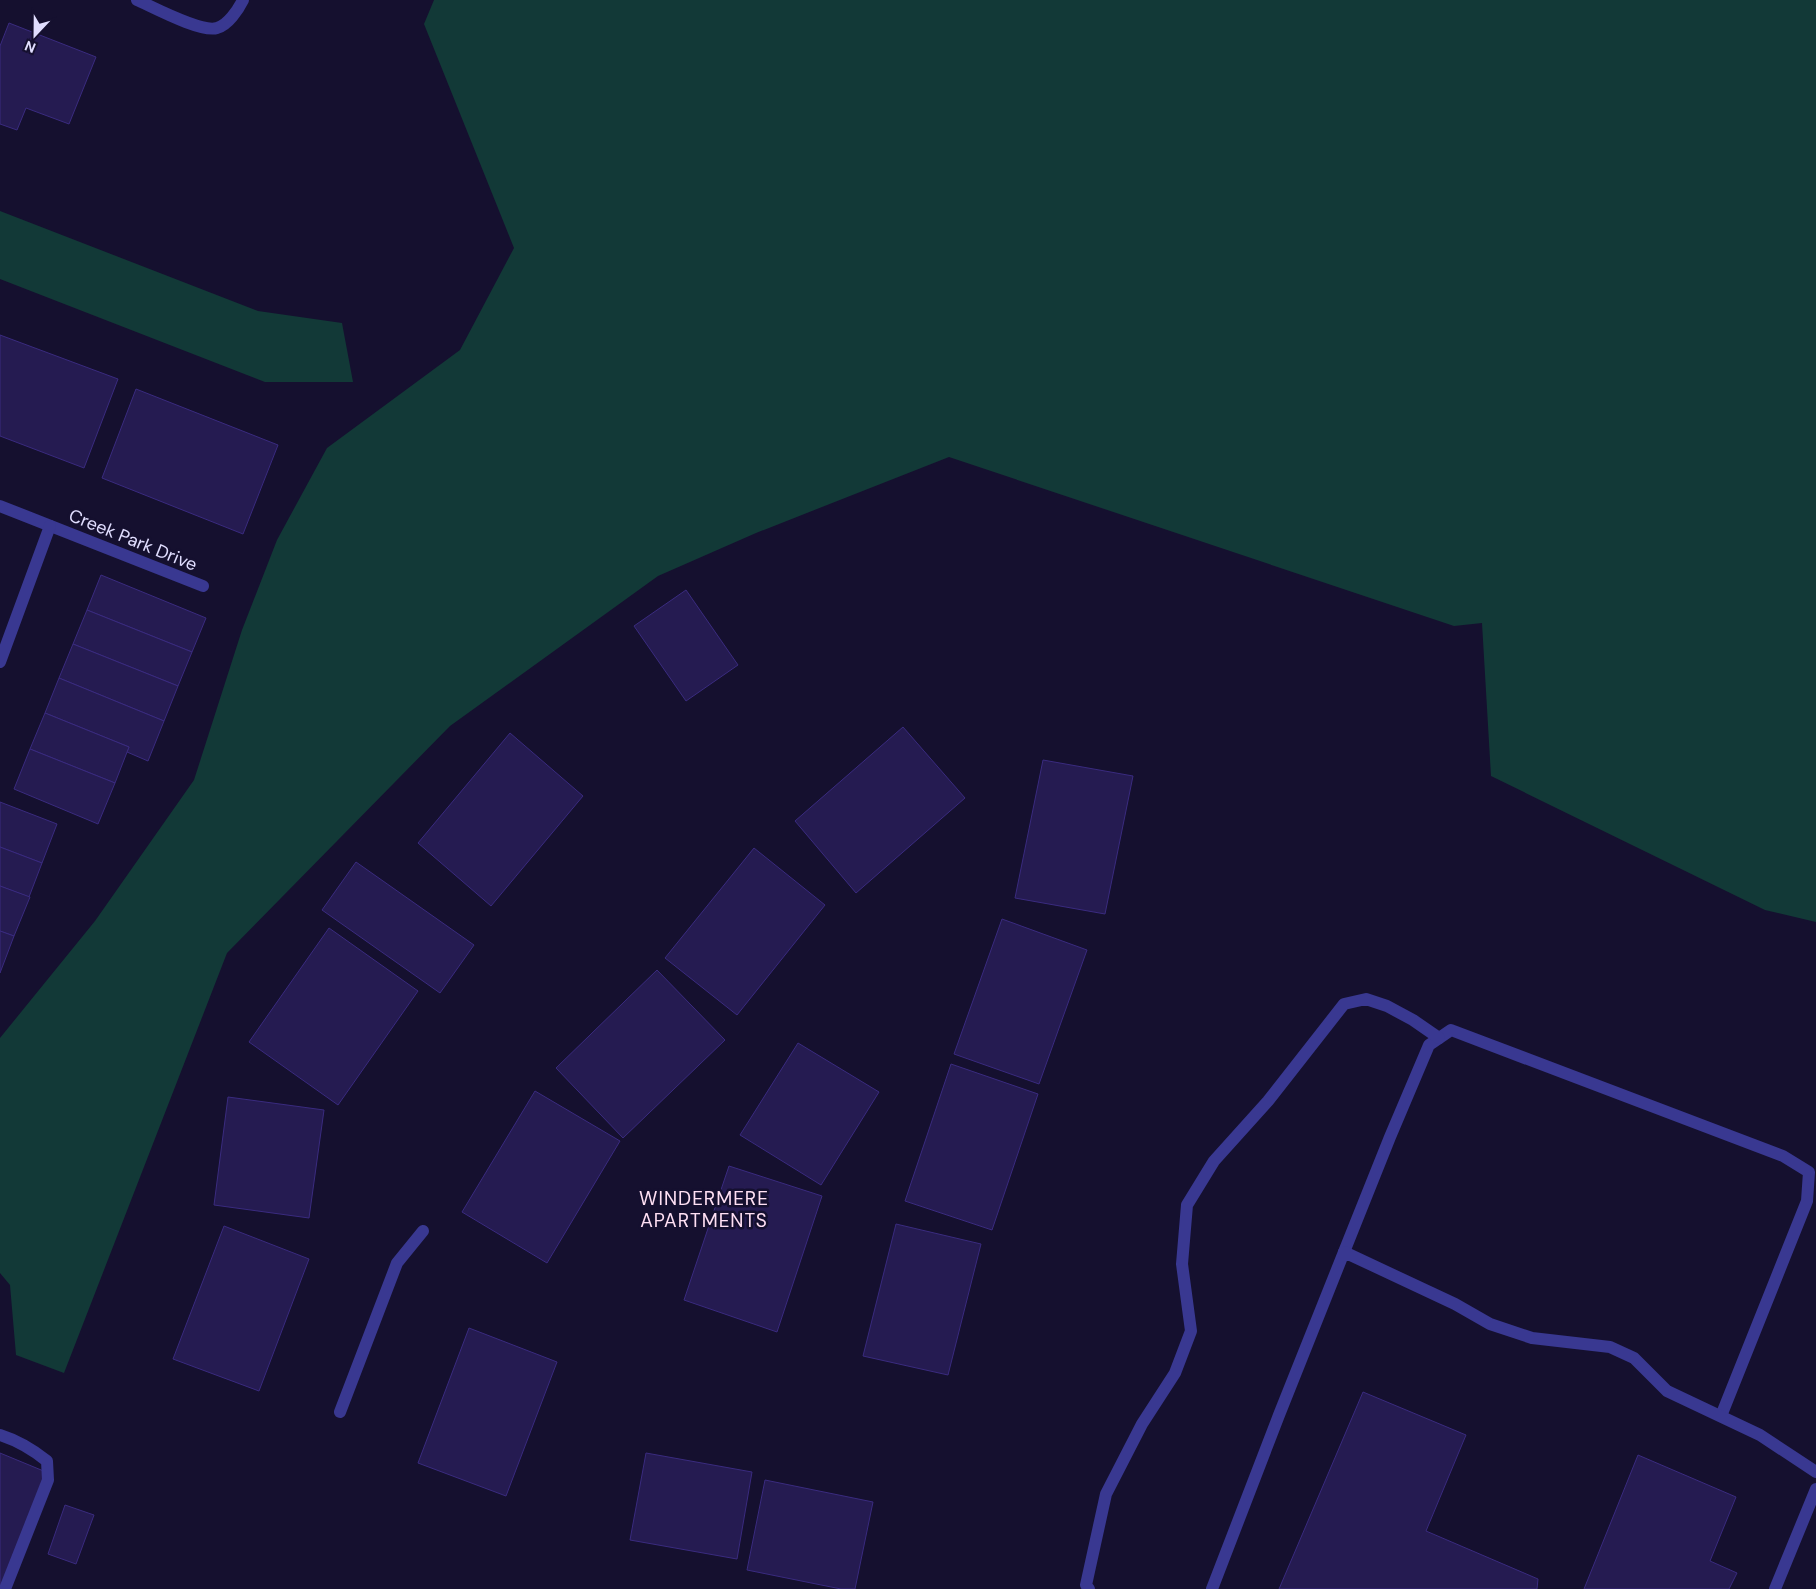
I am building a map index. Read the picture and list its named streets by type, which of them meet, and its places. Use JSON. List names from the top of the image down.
{
  "streets": {
    "street": ["Creek Park Drive"]
  },
  "districts": ["WINDERMERE APARTMENTS"],
  "north": "bottom"
}
